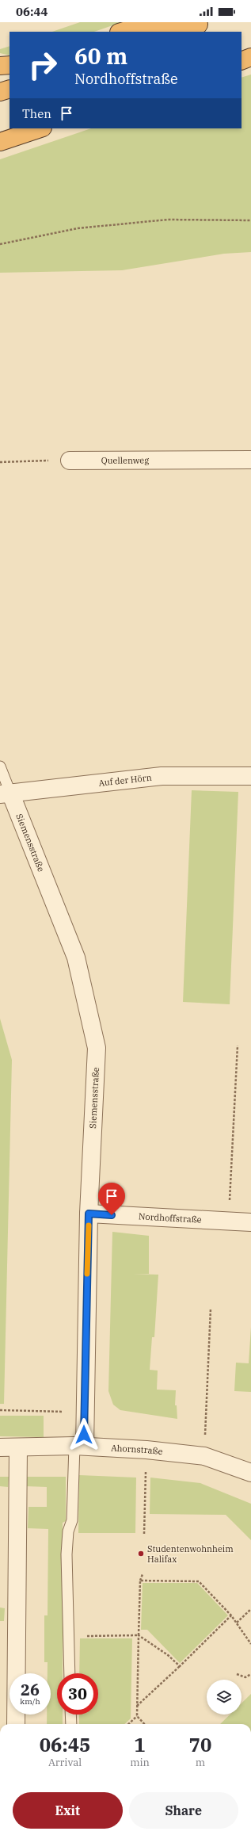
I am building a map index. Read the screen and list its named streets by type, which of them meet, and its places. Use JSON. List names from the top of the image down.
{
  "streets": {
    "street": [
      "Quellenweg",
      "Auf der Hörn",
      "Siemensstraße",
      "Nordhoffstraße",
      "Ahornstraße"
    ]
  },
  "crossings": [
    ["Auf der Hörn", "Siemensstraße"],
    ["Siemensstraße", "Nordhoffstraße"],
    ["Siemensstraße", "Ahornstraße"]
  ],
  "places": ["Studentenwohnheim Halifax"],
  "page": {
    "status": "06:44",
    "turn": ["60 m", "Nordhoffstraße"],
    "then": "Then",
    "speed": "26 km/h",
    "limit": "30",
    "eta": [
      "06:45",
      "Arrival",
      "1",
      "min",
      "70",
      "m"
    ],
    "buttons": ["Exit", "Share"]
  }
}
